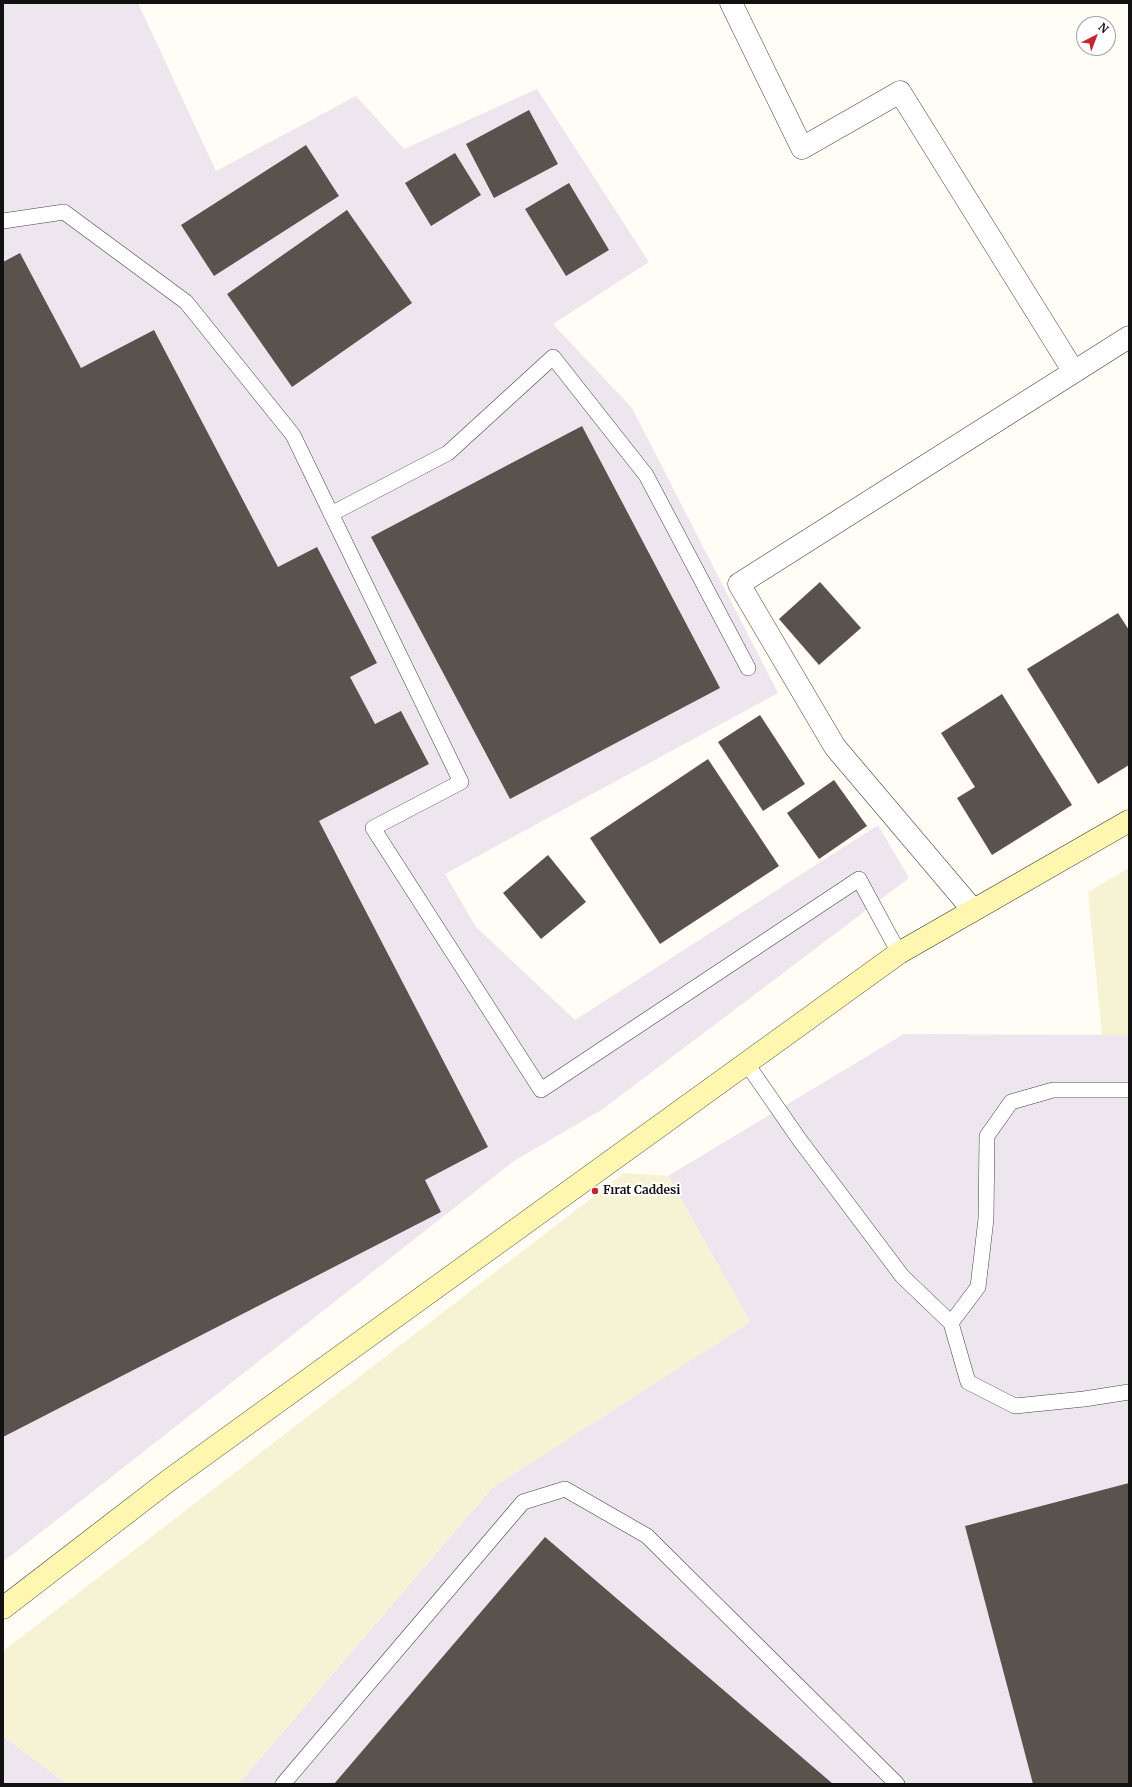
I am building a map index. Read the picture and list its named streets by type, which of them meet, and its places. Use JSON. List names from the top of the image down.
{
  "places": ["Fırat Caddesi"],
  "north": "top right"
}
